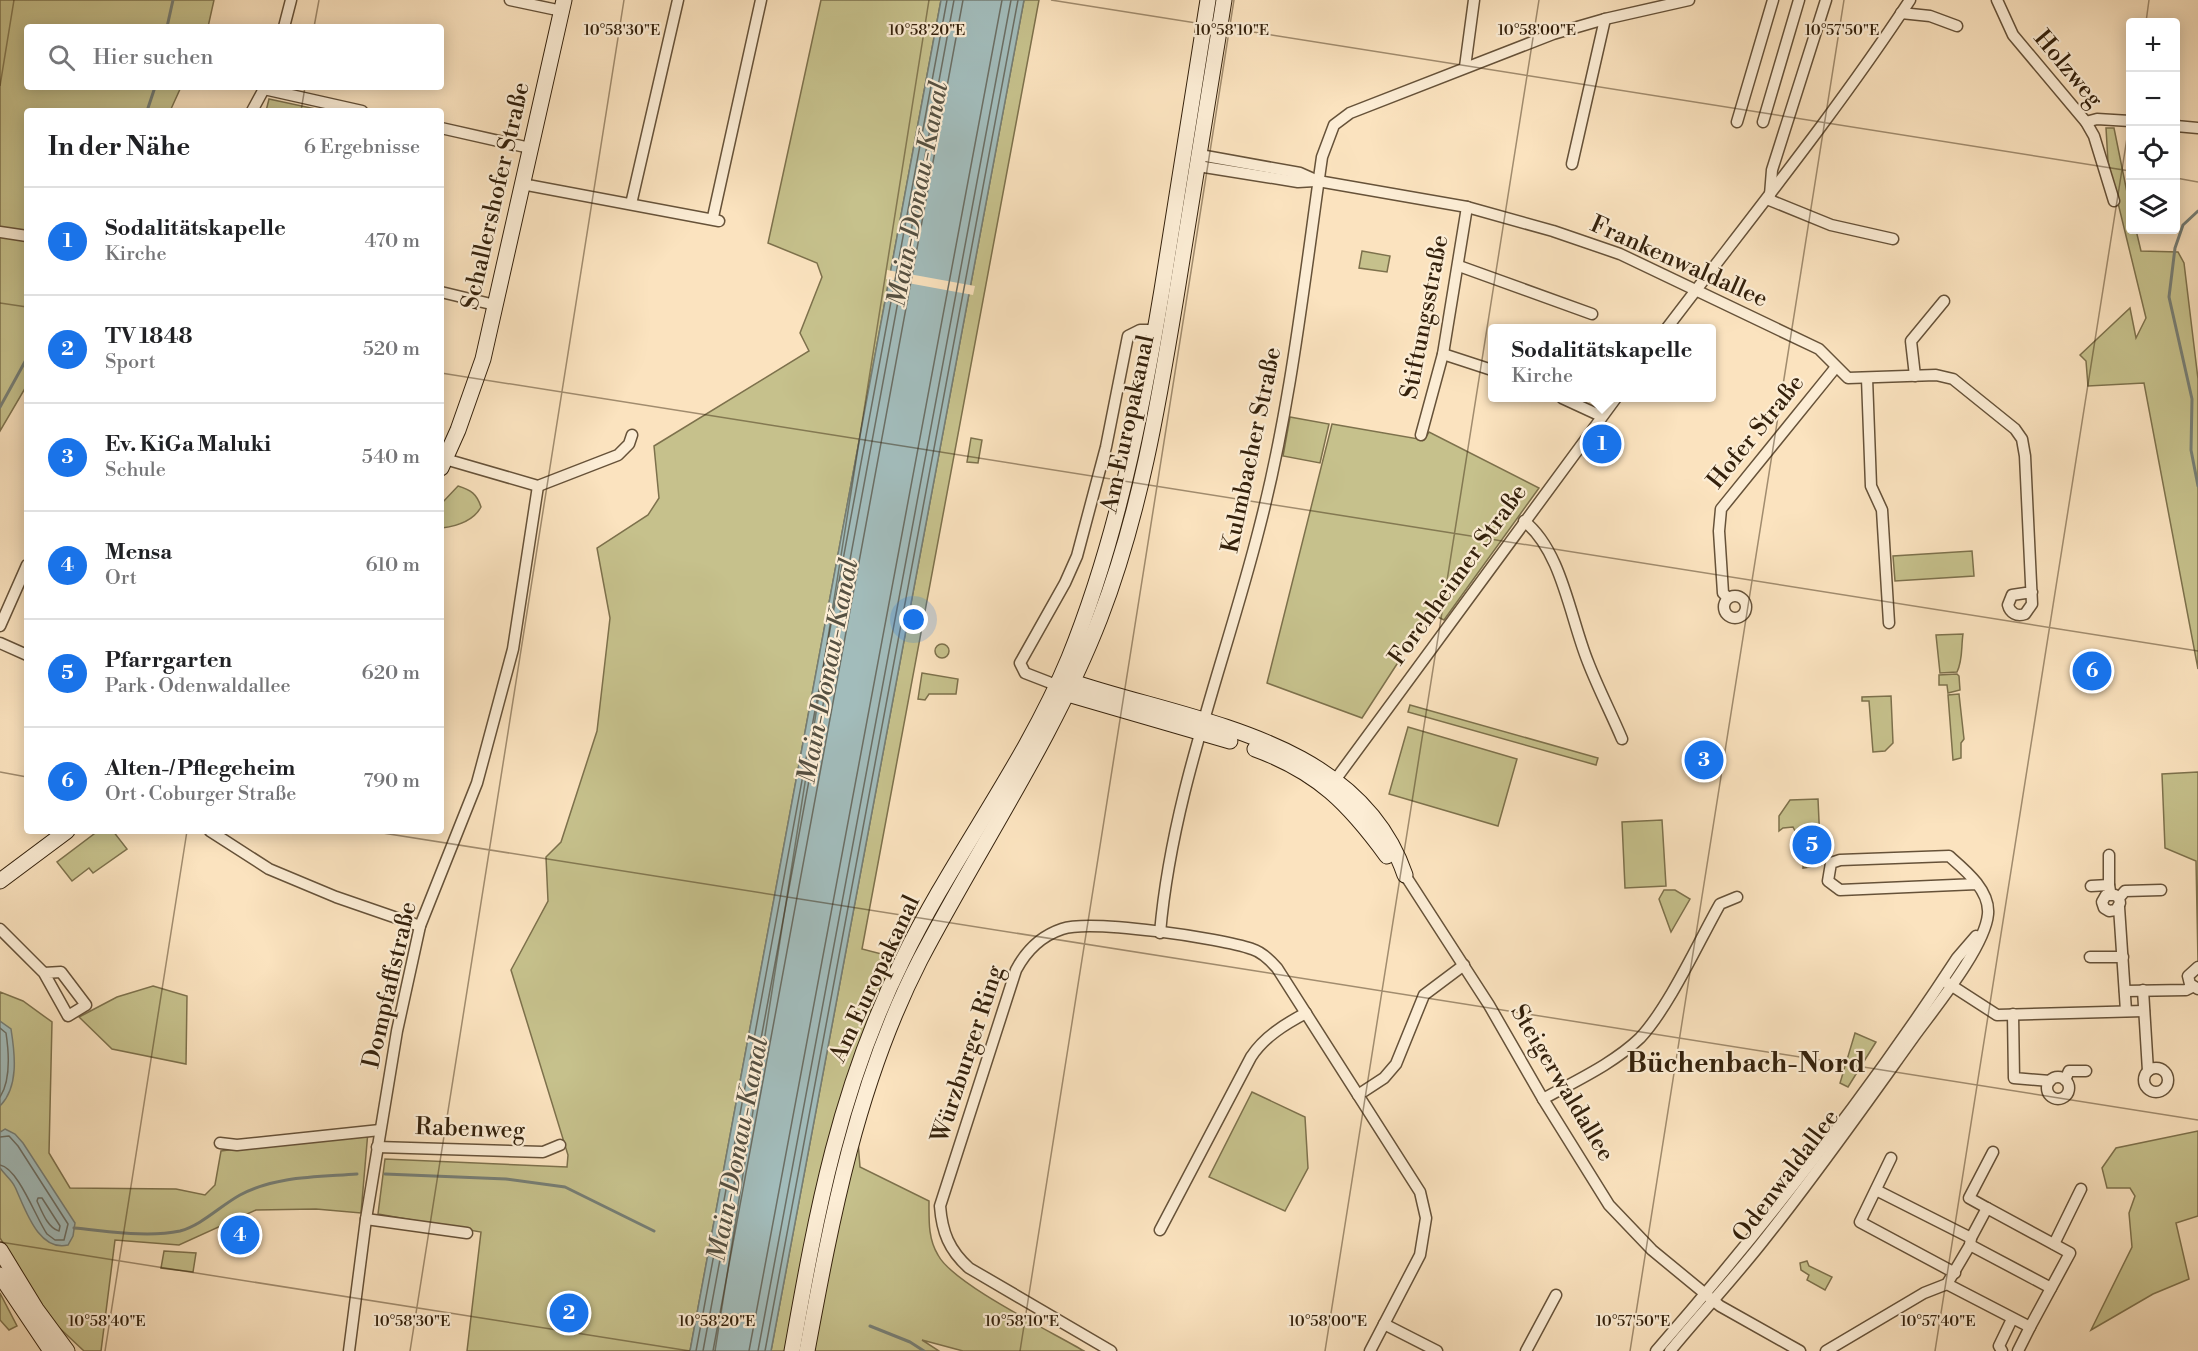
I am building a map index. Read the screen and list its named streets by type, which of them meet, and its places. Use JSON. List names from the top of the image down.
{
  "streets": {
    "main road": ["Schallershofer Straße", "Am Europakanal", "Steigerwaldallee"],
    "street": [
      "Holzweg",
      "Frankenwaldallee",
      "Stiftungsstraße",
      "Hofer Straße",
      "Kulmbacher Straße",
      "Forchheimer Straße",
      "Dompfaffstraße",
      "Würzburger Ring",
      "Rabenweg",
      "Odenwaldallee"
    ]
  },
  "crossings": [
    ["Frankenwaldallee", "Stiftungsstraße"],
    ["Frankenwaldallee", "Am Europakanal"],
    ["Frankenwaldallee", "Hofer Straße"],
    ["Frankenwaldallee", "Kulmbacher Straße"],
    ["Am Europakanal", "Steigerwaldallee"],
    ["Kulmbacher Straße", "Würzburger Ring"],
    ["Kulmbacher Straße", "Steigerwaldallee"],
    ["Forchheimer Straße", "Steigerwaldallee"],
    ["Dompfaffstraße", "Rabenweg"],
    ["Steigerwaldallee", "Odenwaldallee"]
  ],
  "districts": ["Büchenbach-Nord"],
  "water": ["Main-Donau-Kanal"],
  "page": {
    "map_buttons": ["+", "−"],
    "search": "Hier suchen",
    "heading": ["In der Nähe", "6 Ergebnisse"],
    "list": [
      {
        "mark": "1",
        "name": "Sodalitätskapelle",
        "note": "Kirche",
        "value": "470 m"
      },
      {
        "mark": "2",
        "name": "TV 1848",
        "note": "Sport",
        "value": "520 m"
      },
      {
        "mark": "3",
        "name": "Ev. KiGa Maluki",
        "note": "Schule",
        "value": "540 m"
      },
      {
        "mark": "4",
        "name": "Mensa",
        "note": "Ort",
        "value": "610 m"
      },
      {
        "mark": "5",
        "name": "Pfarrgarten",
        "note": "Park · Odenwaldallee",
        "value": "620 m"
      },
      {
        "mark": "6",
        "name": "Alten-/ Pflegeheim",
        "note": "Ort · Coburger Straße",
        "value": "790 m"
      }
    ],
    "popup": ["Sodalitätskapelle", "Kirche"],
    "pins": [
      "1",
      "6",
      "3",
      "5",
      "4",
      "2"
    ]
  },
  "coordinates": [
    "10°58'30\"E",
    "10°58'20\"E",
    "10°58'10\"E",
    "10°58'00\"E",
    "10°57'50\"E",
    "10°58'40\"E",
    "10°57'40\"E"
  ]
}
